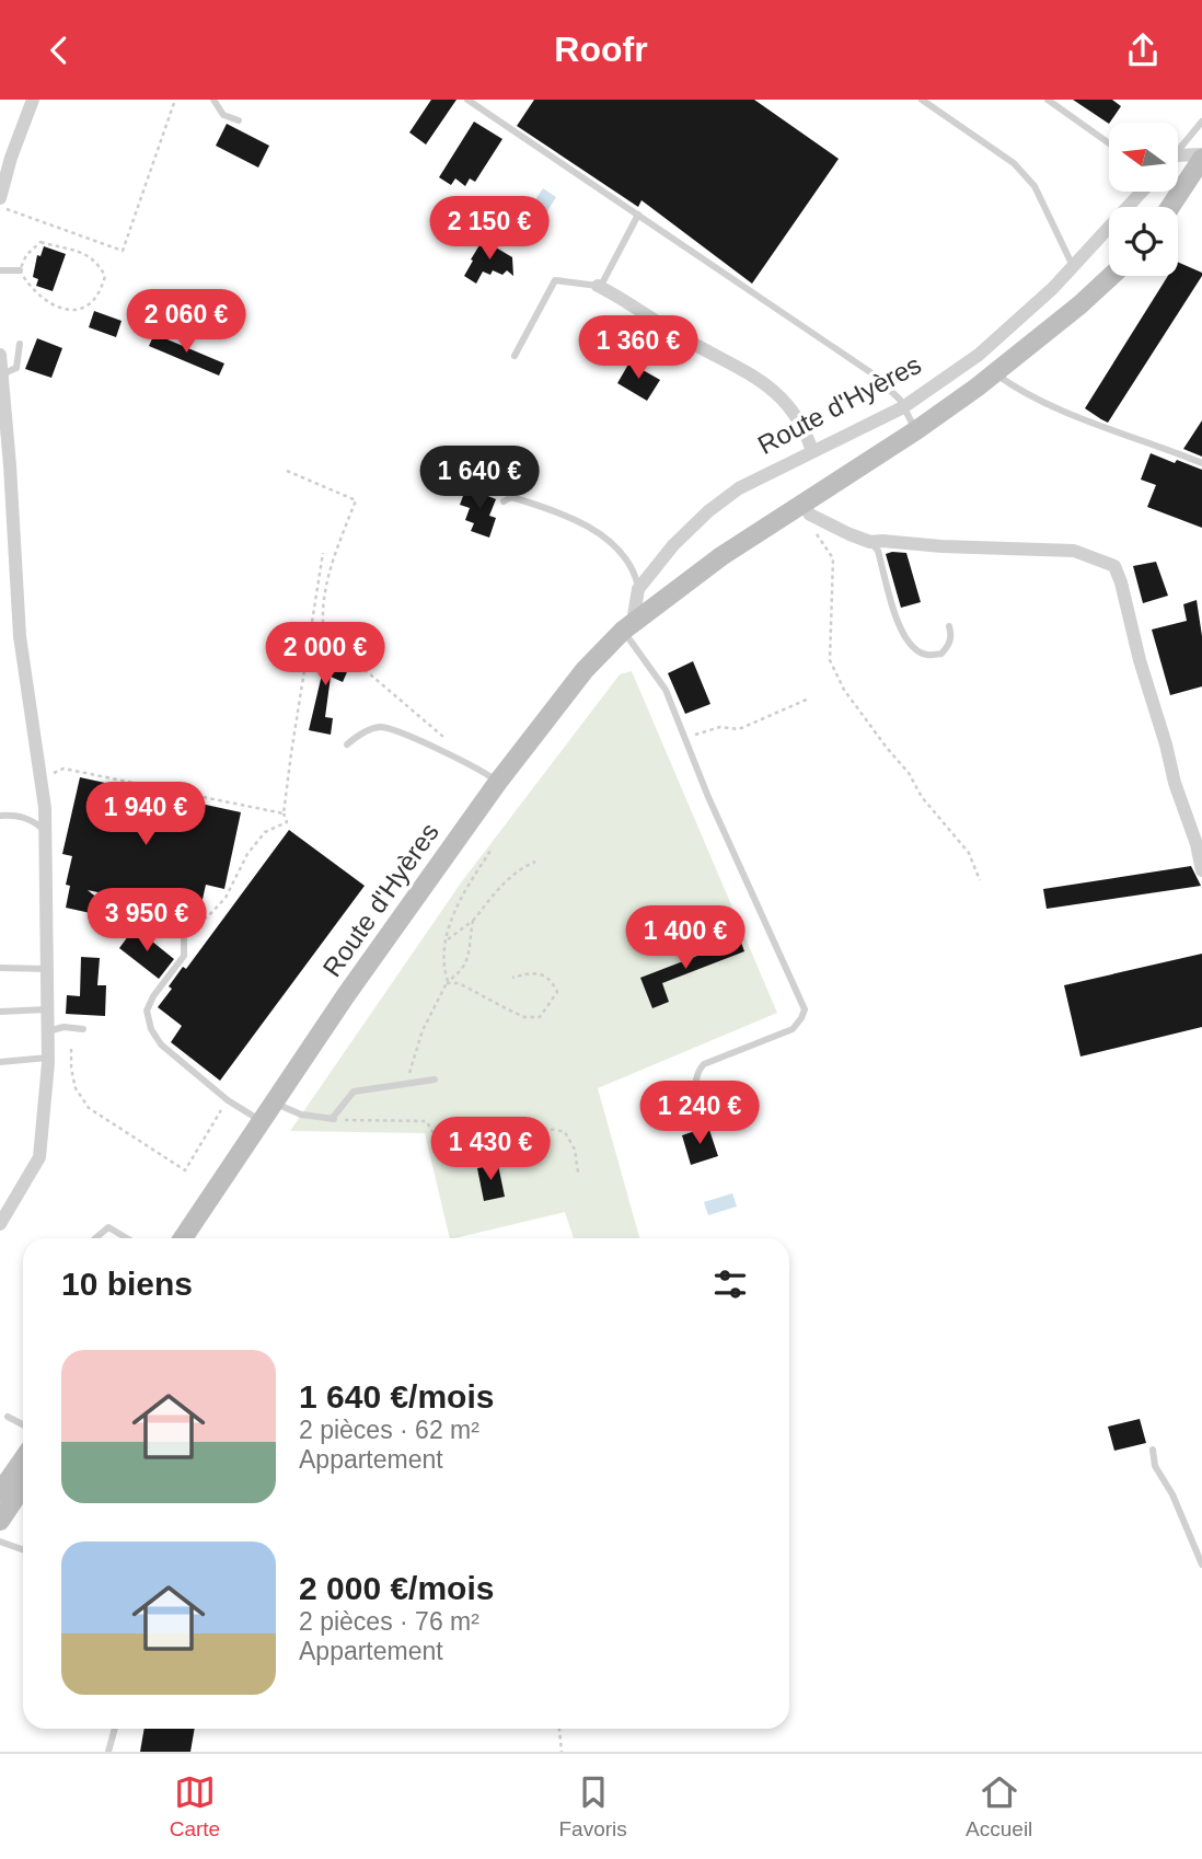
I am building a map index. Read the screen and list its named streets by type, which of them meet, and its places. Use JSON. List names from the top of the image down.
{
  "streets": {
    "main road": ["Route d'Hyères"]
  },
  "north": "left",
  "page": {
    "header": "Roofr",
    "price": [
      "2 150 €",
      "2 060 €",
      "1 360 €",
      "1 640 €",
      "2 000 €",
      "1 940 €",
      "3 950 €",
      "1 400 €",
      "1 240 €",
      "1 430 €"
    ],
    "heading": "10 biens",
    "list": [
      {
        "name": "1 640 €/mois",
        "note": "2 pièces · 62 m² · Appartement"
      },
      {
        "name": "2 000 €/mois",
        "note": "2 pièces · 76 m² · Appartement"
      }
    ],
    "tabs": ["Carte", "Favoris", "Accueil"]
  }
}
